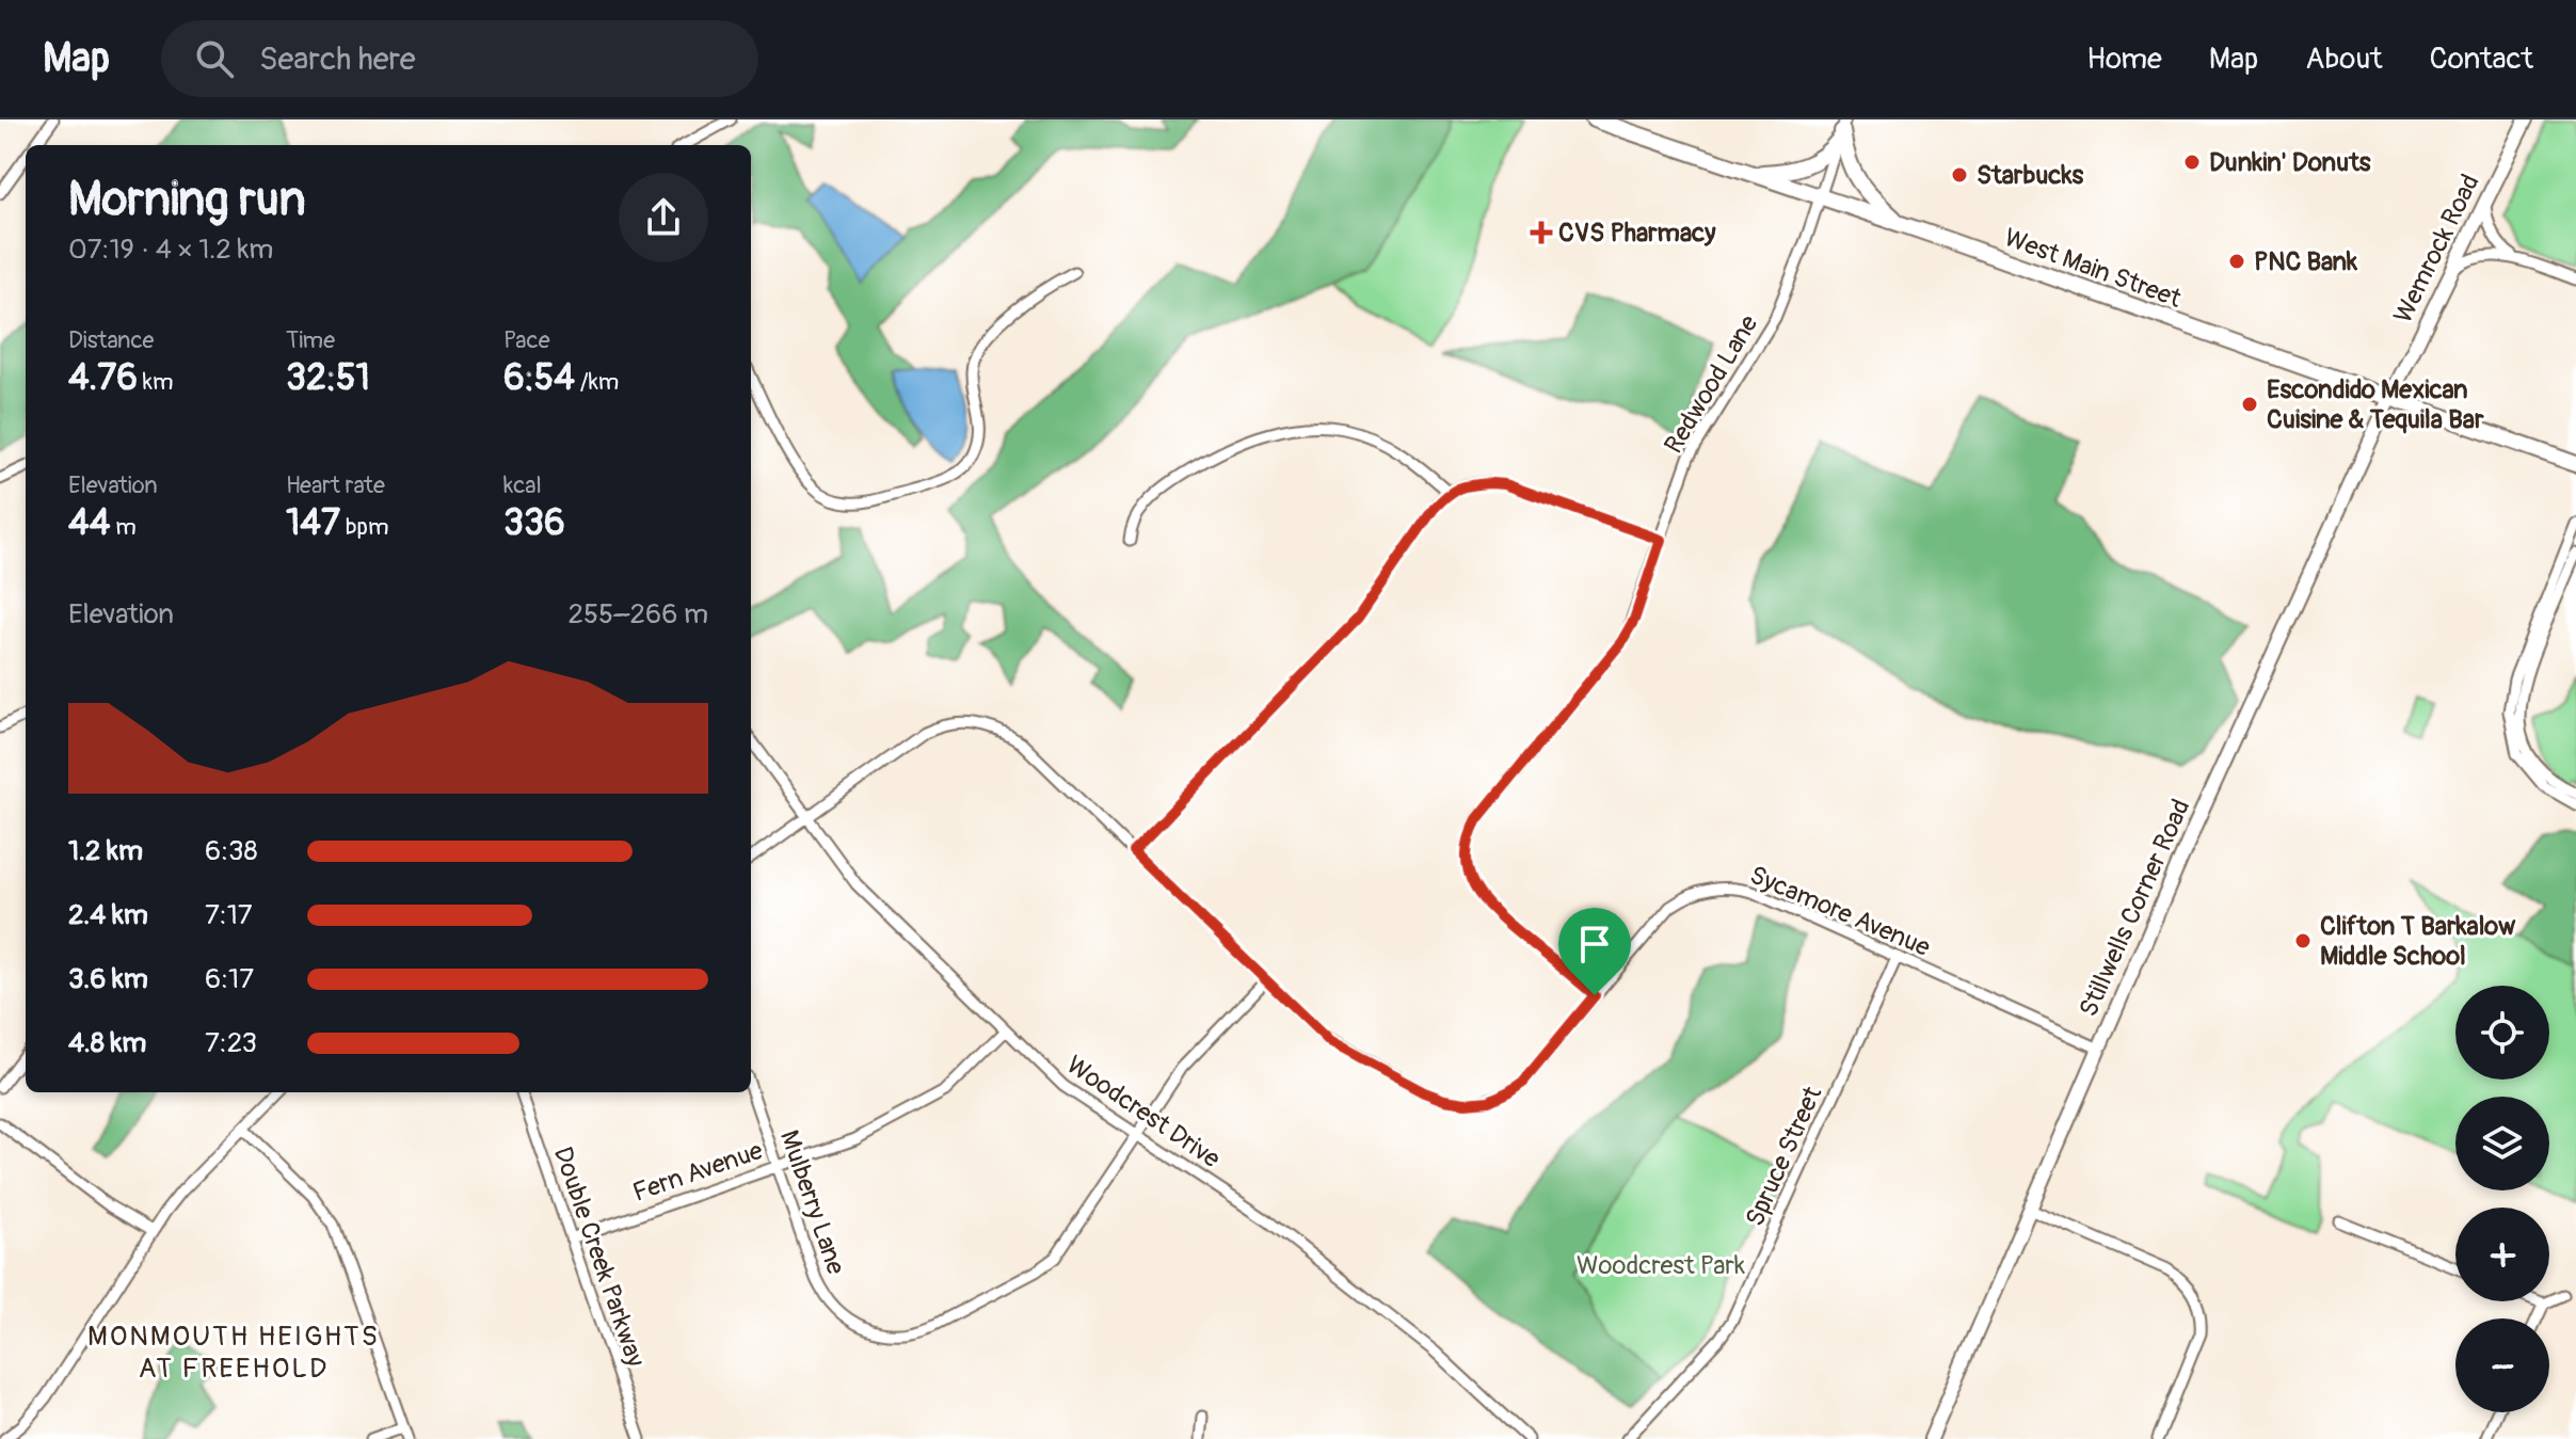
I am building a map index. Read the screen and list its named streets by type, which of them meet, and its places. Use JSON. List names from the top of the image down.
{
  "streets": {
    "main road": ["West Main Street"],
    "street": [
      "Wemrock Road",
      "Redwood Lane",
      "Stillwells Corner Road",
      "Sycamore Avenue",
      "Woodcrest Drive",
      "Spruce Street",
      "Fern Avenue",
      "Mulberry Lane",
      "Double Creek Parkway"
    ]
  },
  "crossings": [
    ["Wemrock Road", "West Main Street"],
    ["Wemrock Road", "Stillwells Corner Road"],
    ["West Main Street", "Redwood Lane"],
    ["West Main Street", "Stillwells Corner Road"],
    ["Redwood Lane", "Sycamore Avenue"],
    ["Stillwells Corner Road", "Sycamore Avenue"],
    ["Sycamore Avenue", "Woodcrest Drive"],
    ["Sycamore Avenue", "Spruce Street"],
    ["Sycamore Avenue", "Mulberry Lane"],
    ["Woodcrest Drive", "Fern Avenue"],
    ["Woodcrest Drive", "Mulberry Lane"],
    ["Fern Avenue", "Mulberry Lane"],
    ["Fern Avenue", "Double Creek Parkway"]
  ],
  "districts": ["MONMOUTH HEIGHTS AT FREEHOLD"],
  "parks": ["Woodcrest Park"],
  "places": {
    "other": [
      "Dunkin' Donuts",
      "Starbucks",
      "PNC Bank",
      "Escondido Mexican Cuisine & Tequila Bar",
      "Clifton T Barkalow Middle School"
    ],
    "health": ["CVS Pharmacy"]
  },
  "page": {
    "header": "Map",
    "search": "Search here",
    "nav": [
      "Home",
      "Map",
      "About",
      "Contact"
    ],
    "heading": ["Morning run", "07:19 · 4 × 1.2 km"],
    "stats": [
      ["Distance", "4.76 km"],
      ["Time", "32:51"],
      ["Pace", "6:54 /km"],
      ["Elevation", "44 m"],
      ["Heart rate", "147 bpm"],
      ["kcal", "336"]
    ],
    "chart": ["Elevation", "255–266 m"],
    "list": [
      {
        "name": "1.2 km",
        "note": "6:38"
      },
      {
        "name": "2.4 km",
        "note": "7:17"
      },
      {
        "name": "3.6 km",
        "note": "6:17"
      },
      {
        "name": "4.8 km",
        "note": "7:23"
      }
    ],
    "map_buttons": ["+", "−"]
  }
}
